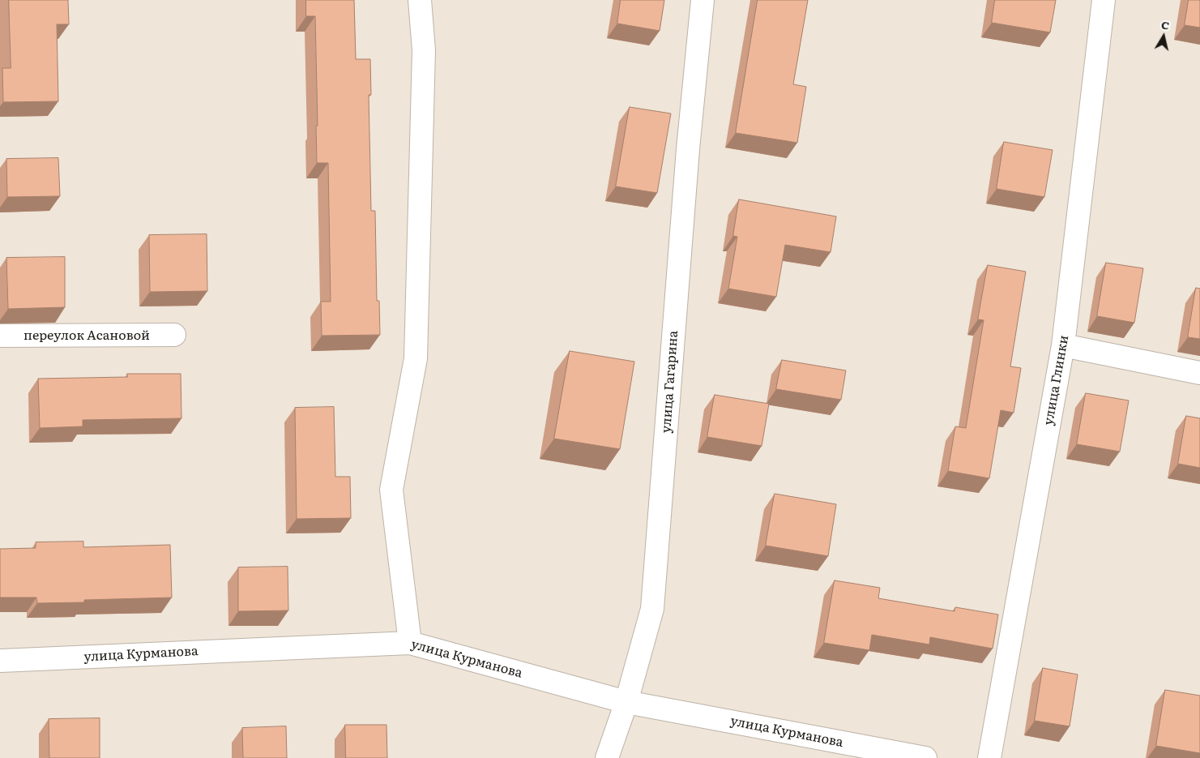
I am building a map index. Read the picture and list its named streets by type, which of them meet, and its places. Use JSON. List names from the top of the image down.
{
  "streets": {
    "street": [
      "переулок Асановой",
      "улица Глинки",
      "улица Гагарина",
      "улица Курманова"
    ]
  },
  "crossings": [
    ["улица Гагарина", "улица Курманова"]
  ],
  "north": "top"
}
